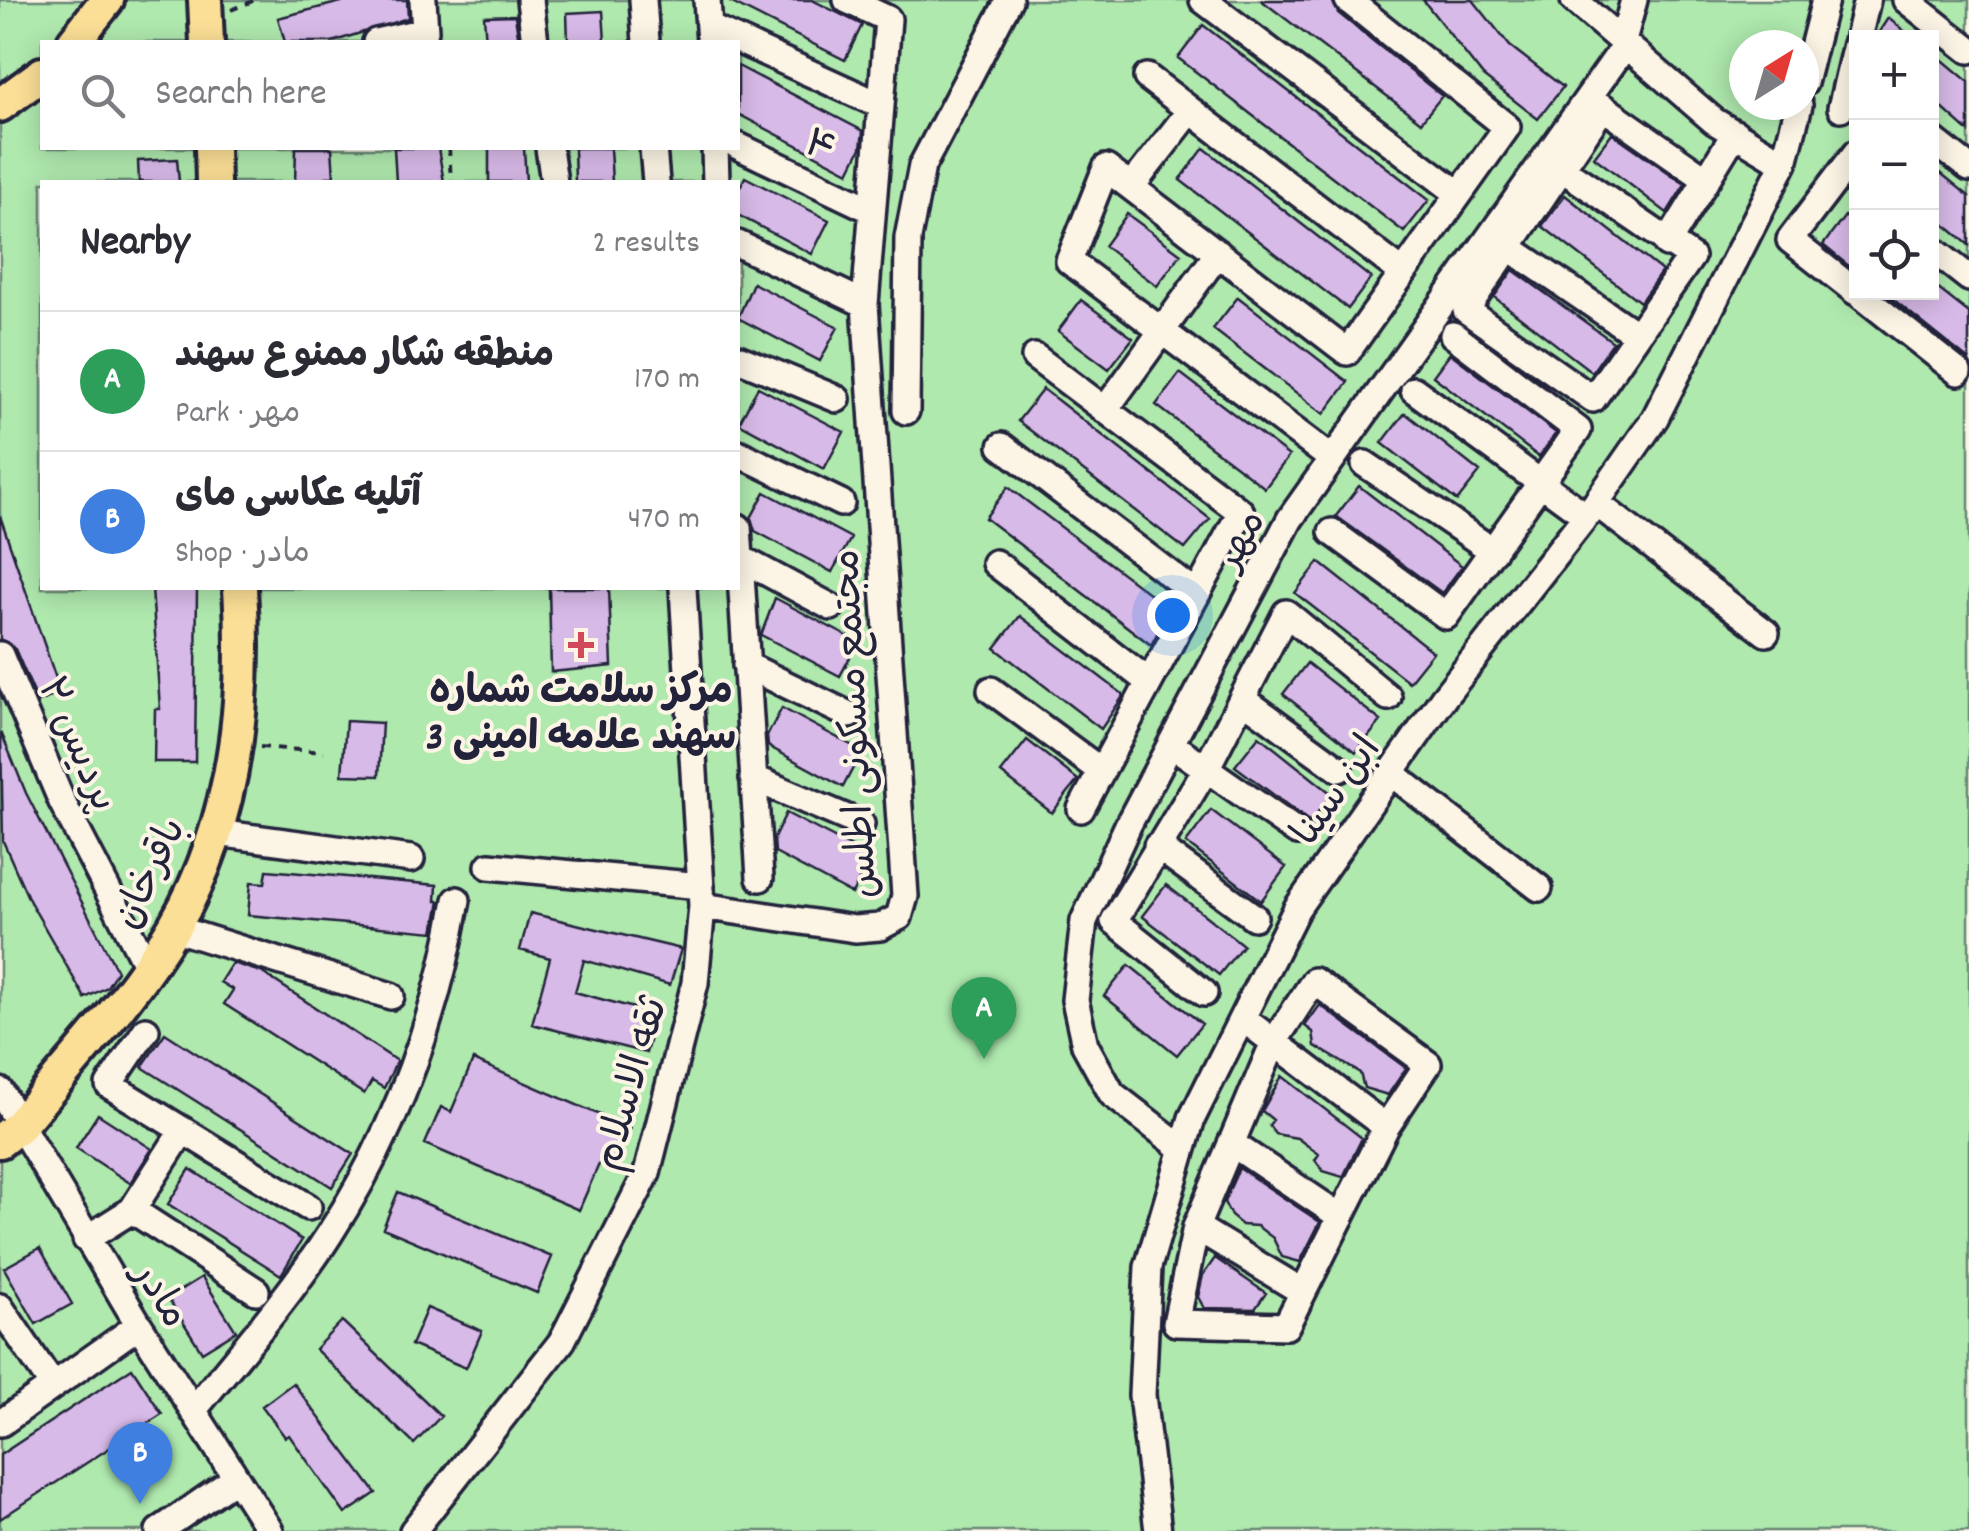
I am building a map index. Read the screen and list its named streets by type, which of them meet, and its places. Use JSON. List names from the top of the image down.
{
  "streets": {
    "main road": ["باقرخان"],
    "street": [
      "۴",
      "مهر",
      "مجتمع مسکونی اطلس",
      "پردیس ۲",
      "ابن سینا",
      "ثقه الاسلام",
      "مادر"
    ]
  },
  "crossings": [
    ["مهر", "ابن سینا"],
    ["مجتمع مسکونی اطلس", "ثقه الاسلام"],
    ["پردیس ۲", "باقرخان"],
    ["باقرخان", "مادر"]
  ],
  "places": {
    "health": ["مرکز سلامت شماره 3 سهند علامه امینی"]
  },
  "north": "top right",
  "page": {
    "map_buttons": ["+", "−"],
    "search": "Search here",
    "heading": ["Nearby", "2 results"],
    "list": [
      {
        "mark": "A",
        "name": "منطقه شکار ممنوع سهند",
        "note": "Park · مهر",
        "value": "170 m"
      },
      {
        "mark": "B",
        "name": "آتلیه عکاسی مای",
        "note": "Shop · مادر",
        "value": "470 m"
      }
    ],
    "pins": ["A", "B"]
  }
}
